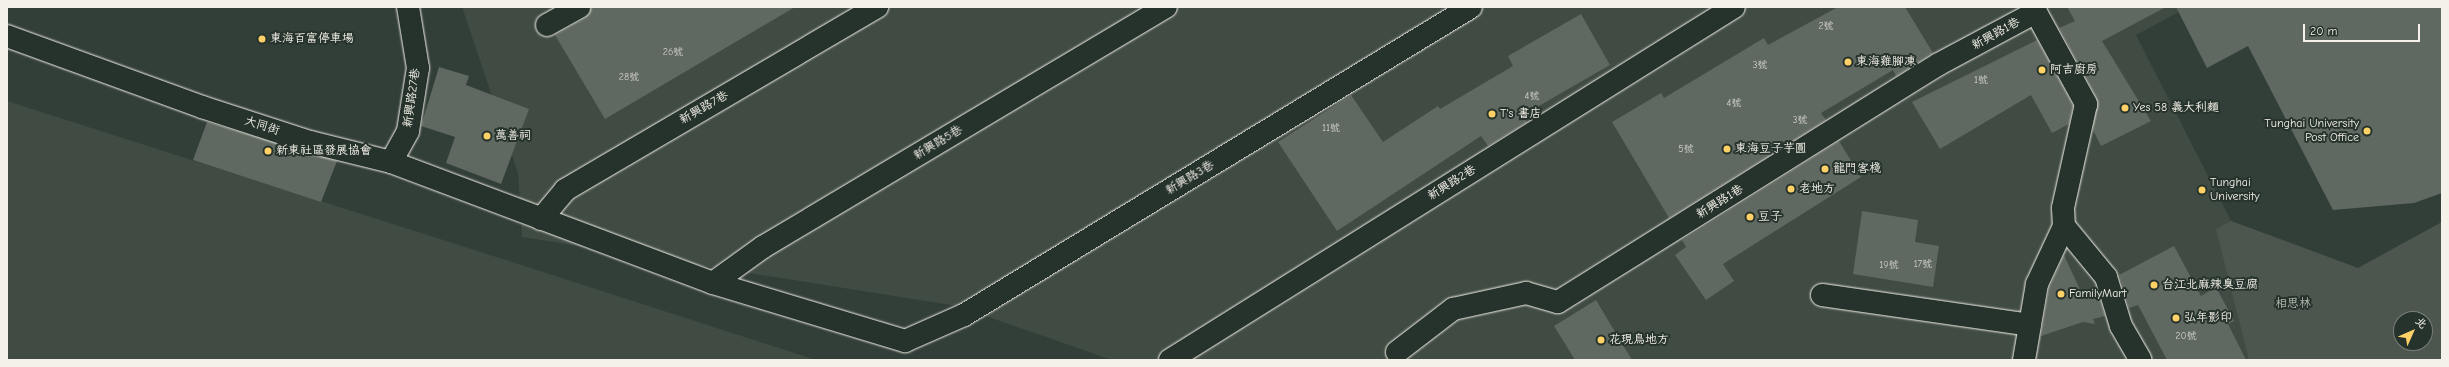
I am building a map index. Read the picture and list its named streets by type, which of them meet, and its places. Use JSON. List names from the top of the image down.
{
  "streets": {
    "street": [
      "新興路1巷",
      "新興路27巷",
      "新興路7巷",
      "大同街",
      "新興路5巷",
      "新興路3巷",
      "新興路2巷"
    ]
  },
  "crossings": [
    ["新興路27巷", "大同街"],
    ["新興路7巷", "大同街"],
    ["大同街", "新興路5巷"],
    ["大同街", "新興路3巷"]
  ],
  "parks": ["相思林"],
  "places": [
    "東海百富停車場",
    "東海雞腳凍",
    "阿吉廚房",
    "Yes 58 義大利麵",
    "T's 書店",
    "Tunghai University Post Office",
    "萬善祠",
    "東海豆子芋圓",
    "新東社區發展協會",
    "龍門客棧",
    "老地方",
    "Tunghai University",
    "豆子",
    "台江北麻辣臭豆腐",
    "FamilyMart",
    "弘年影印",
    "花現鳥地方"
  ],
  "house_numbers": [
    "2號",
    "26號",
    "3號",
    "28號",
    "1號",
    "4號",
    "4號",
    "3號",
    "11號",
    "5號",
    "17號",
    "19號",
    "20號"
  ],
  "scale_bar": "20 m",
  "north": "top right"
}
